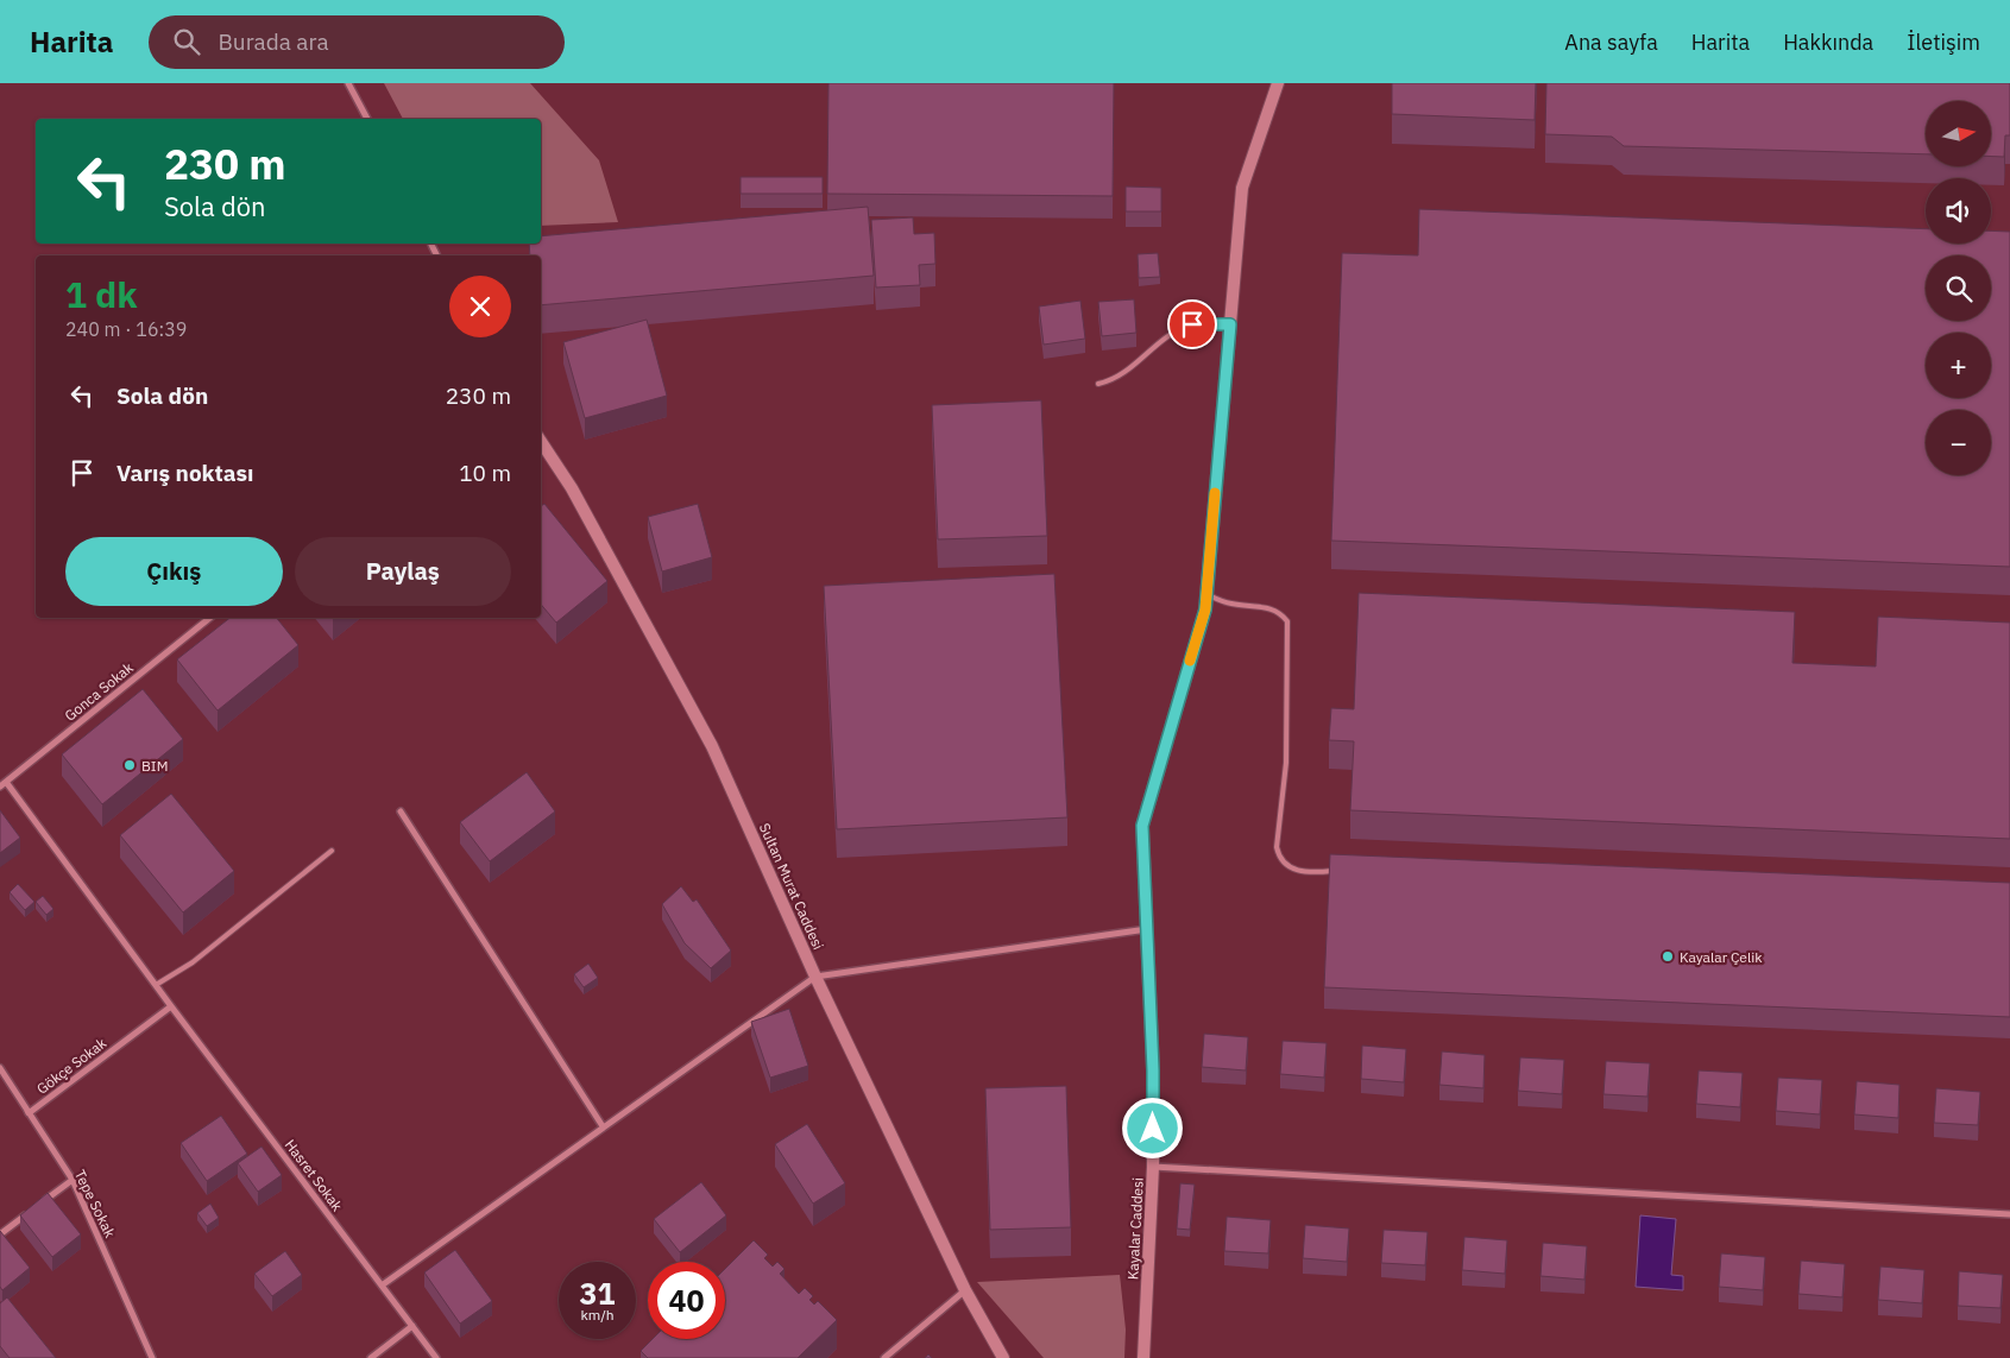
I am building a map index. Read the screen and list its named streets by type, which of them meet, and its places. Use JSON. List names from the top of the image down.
{
  "streets": {
    "street": [
      "Gonca Sokak",
      "Sultan Murat Caddesi",
      "Gökçe Sokak",
      "Hasret Sokak",
      "Tepe Sokak",
      "Kayalar Caddesi"
    ]
  },
  "crossings": [
    ["Gonca Sokak", "Hasret Sokak"],
    ["Gökçe Sokak", "Hasret Sokak"],
    ["Gökçe Sokak", "Tepe Sokak"]
  ],
  "places": ["BIM", "Kayalar Çelik"],
  "north": "right",
  "page": {
    "header": "Harita",
    "search": "Burada ara",
    "nav": [
      "Ana sayfa",
      "Harita",
      "Hakkında",
      "İletişim"
    ],
    "map_buttons": ["+", "−"],
    "turn": ["230 m", "Sola dön"],
    "heading": ["1 dk", "240 m · 16:39"],
    "list": [
      {
        "name": "Sola dön",
        "value": "230 m"
      },
      {
        "name": "Varış noktası",
        "value": "10 m"
      }
    ],
    "buttons": ["Çıkış", "Paylaş"],
    "speed": "31 km/h",
    "limit": "40"
  }
}
